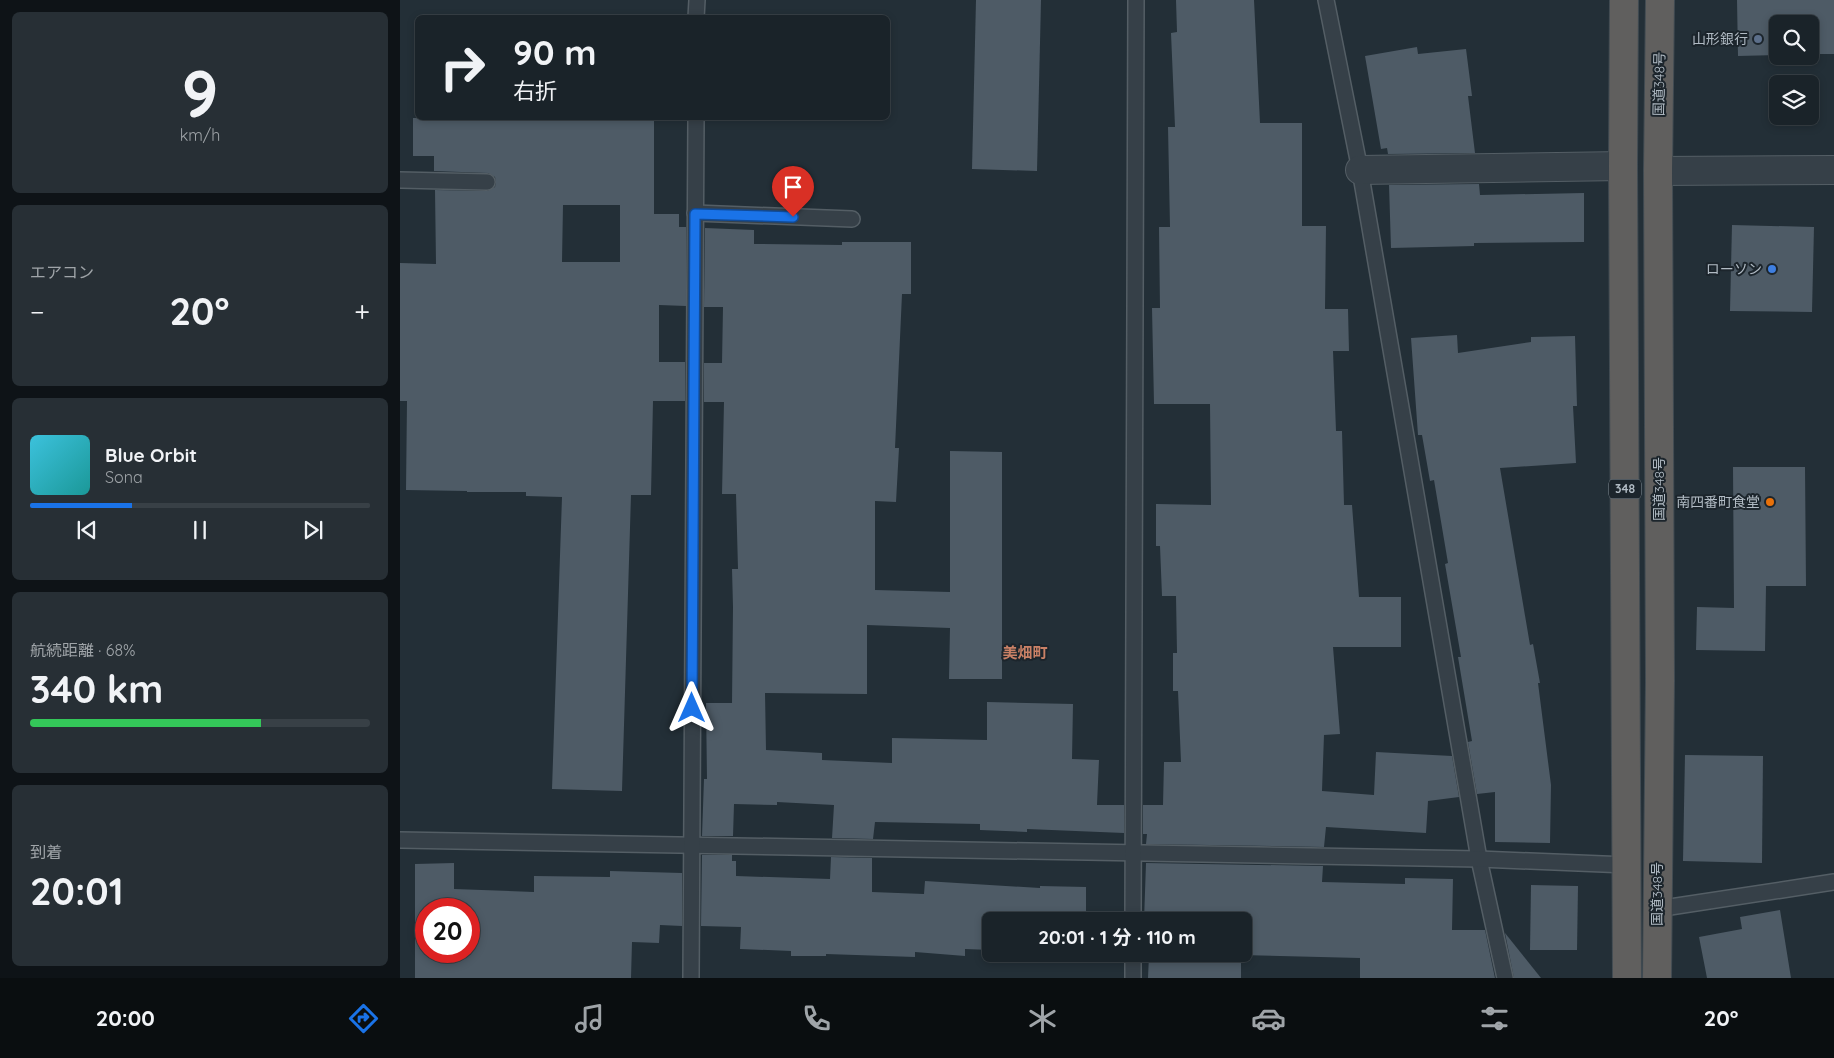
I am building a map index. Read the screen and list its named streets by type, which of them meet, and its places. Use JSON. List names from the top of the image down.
{
  "streets": {
    "highway": ["国道348号", "348"]
  },
  "districts": ["美畑町"],
  "places": ["山形銀行", "ローソン", "南四番町食堂"],
  "page": {
    "tile": [
      ["9", "km/h"],
      "エアコン",
      ["航続距離 · 68%", "340 km"],
      ["到着", "20:01"]
    ],
    "turn": ["90 m", "右折"],
    "heat": ["−", "20°", "+"],
    "song": ["Blue Orbit", "Sona"],
    "limit": "20",
    "trip": "20:01 · 1 分 · 110 m",
    "tabs": ["20:00", "20°"]
  }
}
